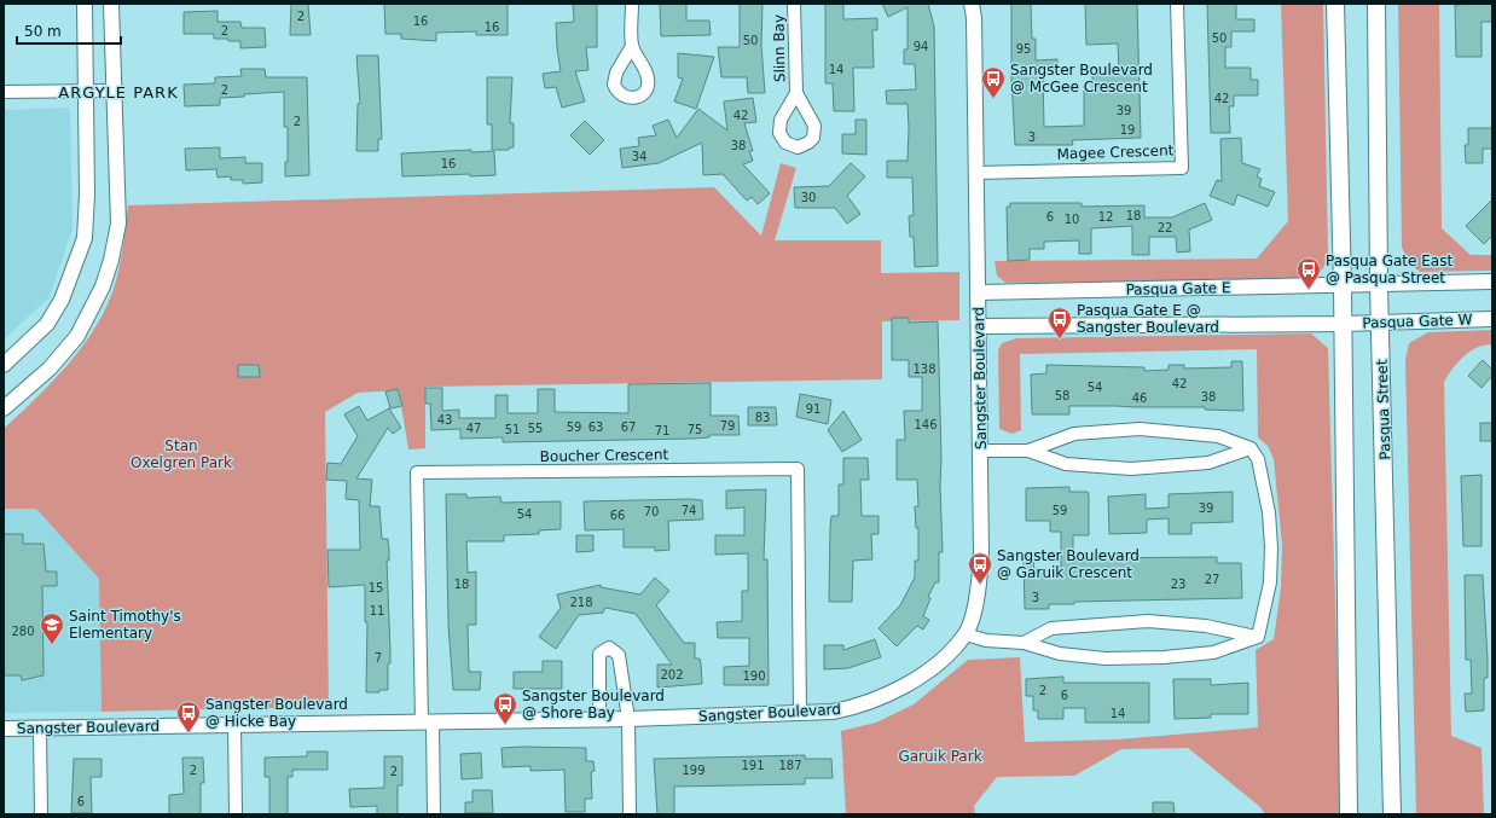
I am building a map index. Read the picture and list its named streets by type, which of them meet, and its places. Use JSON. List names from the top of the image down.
{
  "streets": {
    "main road": ["Pasqua Street"],
    "street": [
      "Slinn Bay",
      "Magee Crescent",
      "Pasqua Gate E",
      "Pasqua Gate W",
      "Sangster Boulevard",
      "Boucher Crescent"
    ]
  },
  "crossings": [
    ["Magee Crescent", "Sangster Boulevard"],
    ["Pasqua Gate E", "Sangster Boulevard"],
    ["Pasqua Gate E", "Pasqua Street"],
    ["Pasqua Gate W", "Pasqua Street"],
    ["Sangster Boulevard", "Boucher Crescent"]
  ],
  "districts": ["ARGYLE PARK"],
  "parks": ["Stan Oxelgren Park", "Garuik Park"],
  "places": {
    "bus stop": [
      "Sangster Boulevard @ McGee Crescent",
      "Pasqua Gate East @ Pasqua Street",
      "Pasqua Gate E @ Sangster Boulevard",
      "Sangster Boulevard @ Garuik Crescent",
      "Sangster Boulevard @ Shore Bay",
      "Sangster Boulevard @ Hicke Bay"
    ],
    "school or university": ["Saint Timothy's Elementary"]
  },
  "house_numbers": [
    "2",
    "16",
    "16",
    "2",
    "50",
    "50",
    "94",
    "95",
    "14",
    "2",
    "42",
    "39",
    "42",
    "2",
    "19",
    "3",
    "38",
    "34",
    "16",
    "30",
    "18",
    "6",
    "12",
    "10",
    "22",
    "138",
    "42",
    "54",
    "58",
    "38",
    "46",
    "91",
    "83",
    "43",
    "146",
    "79",
    "59",
    "63",
    "67",
    "47",
    "55",
    "51",
    "75",
    "71",
    "39",
    "74",
    "59",
    "70",
    "54",
    "66",
    "27",
    "18",
    "23",
    "15",
    "3",
    "218",
    "11",
    "280",
    "7",
    "202",
    "190",
    "2",
    "6",
    "14",
    "191",
    "187",
    "2",
    "199",
    "2",
    "6"
  ],
  "scale_bar": "50 m"
}
